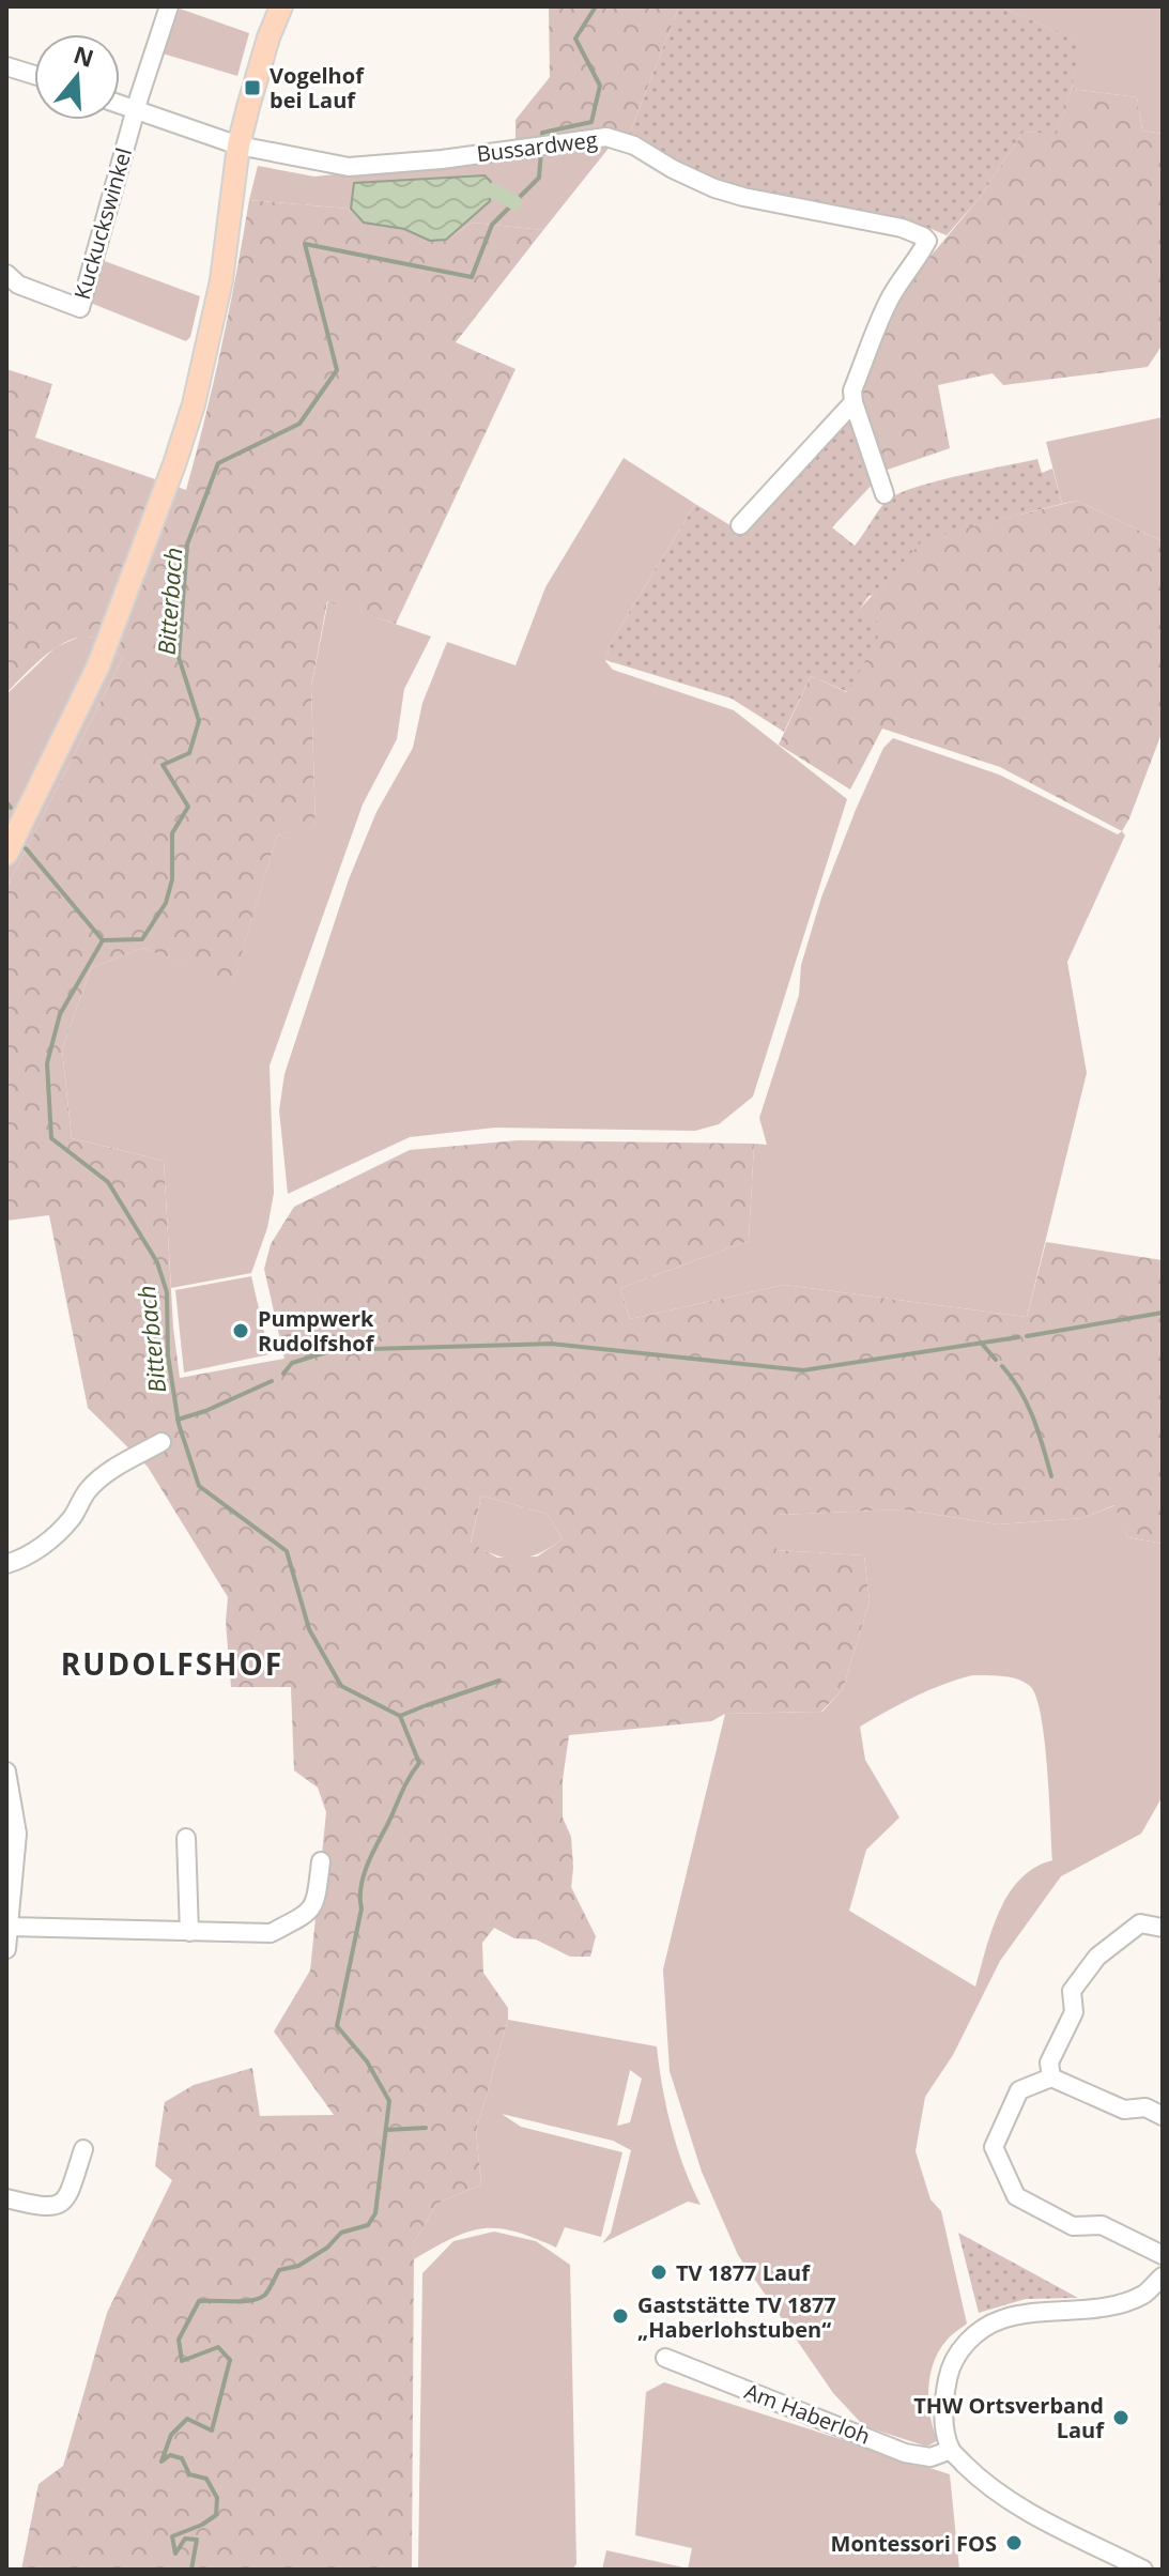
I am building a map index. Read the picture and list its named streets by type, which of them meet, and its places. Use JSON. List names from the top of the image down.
{
  "streets": {
    "street": ["Bussardweg", "Kuckuckswinkel", "Am Haberloh"]
  },
  "crossings": [
    ["Bussardweg", "Kuckuckswinkel"]
  ],
  "districts": ["RUDOLFSHOF"],
  "water": ["Bitterbach"],
  "places": {
    "transit": ["Vogelhof bei Lauf"],
    "other": [
      "Pumpwerk Rudolfshof",
      "TV 1877 Lauf",
      "Gaststätte TV 1877 „Haberlohstuben“",
      "THW Ortsverband Lauf",
      "Montessori FOS"
    ]
  },
  "north": "top"
}
